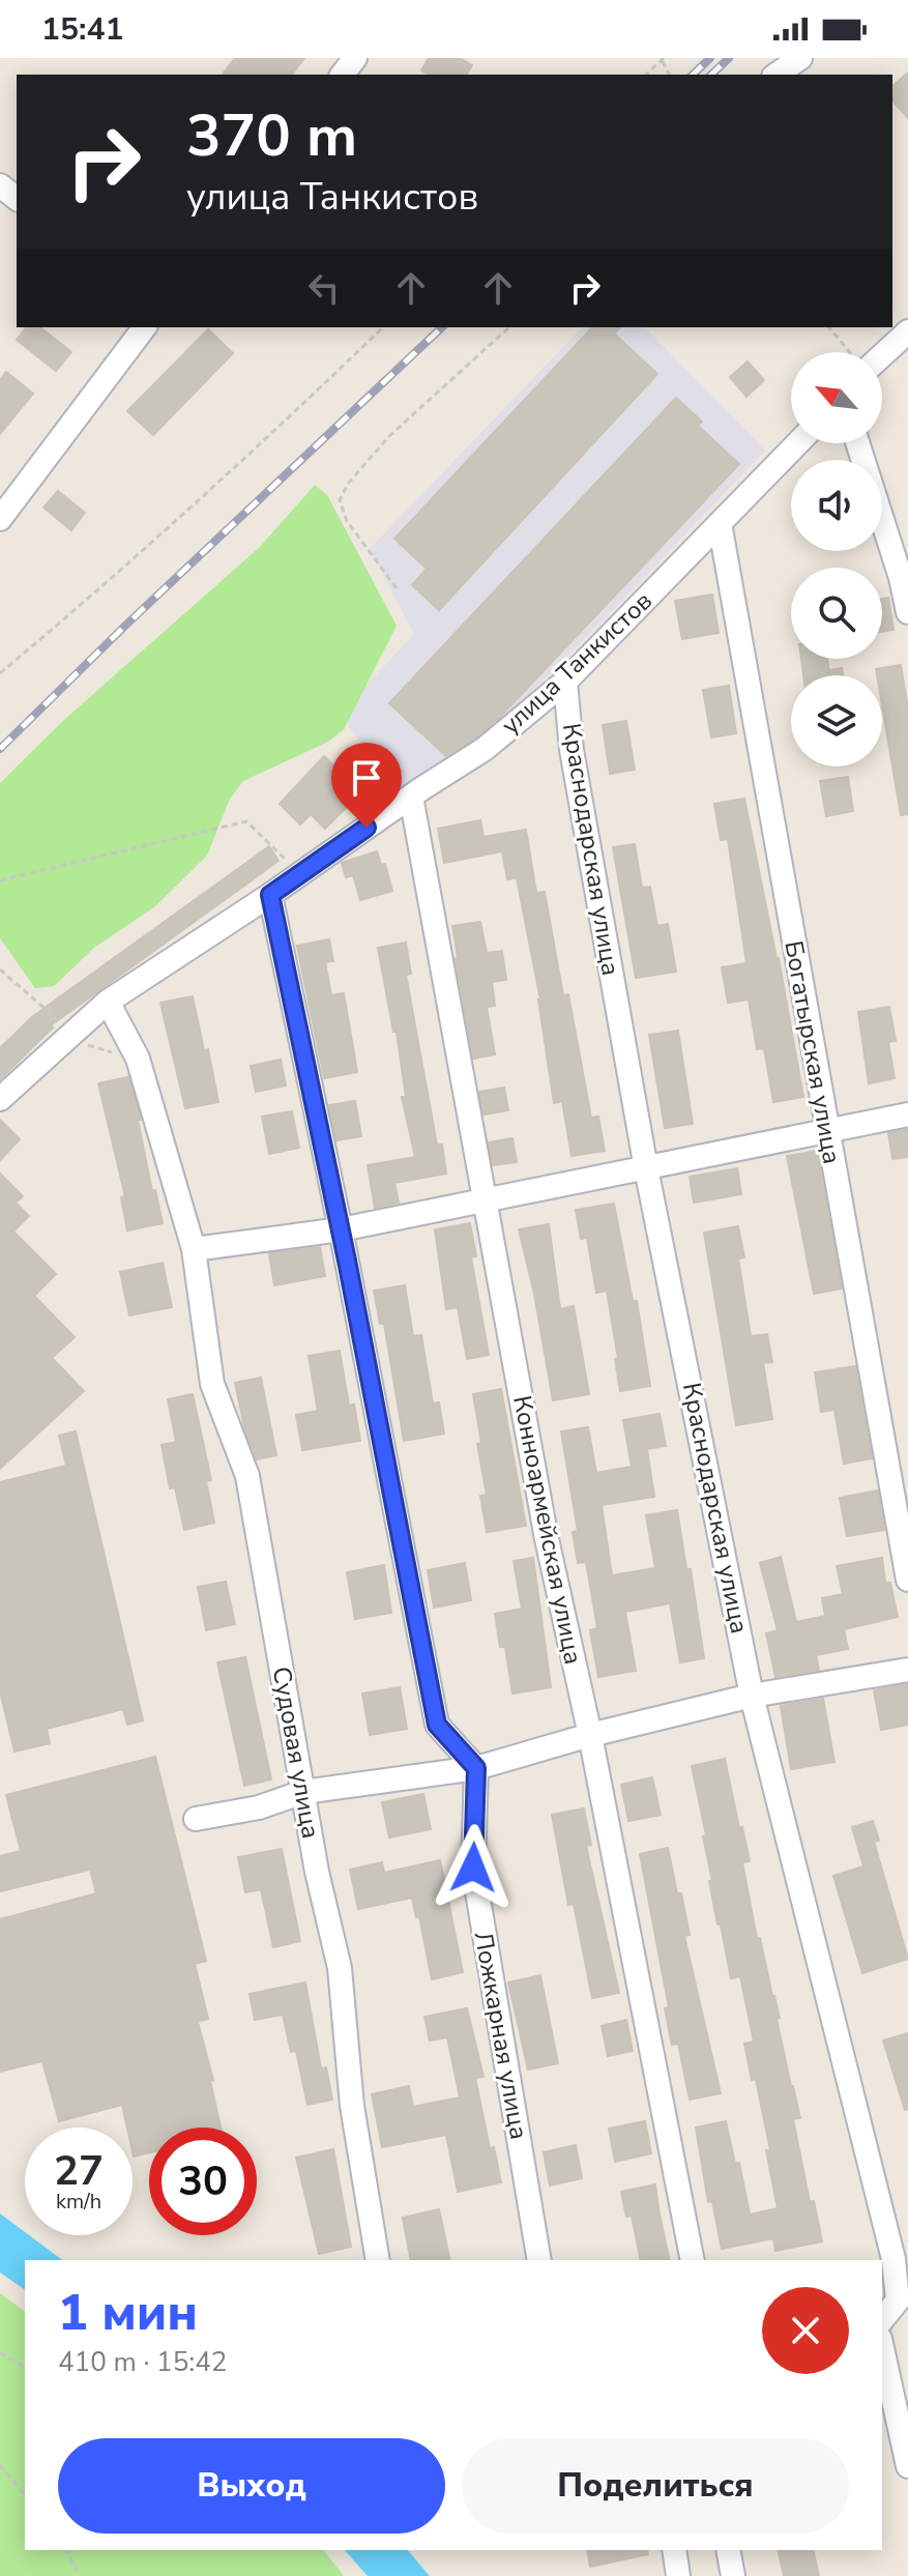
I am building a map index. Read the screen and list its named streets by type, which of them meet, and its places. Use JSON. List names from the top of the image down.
{
  "streets": {
    "street": [
      "улица Танкистов",
      "Краснодарская улица",
      "Богатырская улица",
      "Конноармейская улица",
      "Судовая улица",
      "Ложкарная улица"
    ]
  },
  "crossings": [
    ["улица Танкистов", "Краснодарская улица"],
    ["улица Танкистов", "Богатырская улица"],
    ["улица Танкистов", "Конноармейская улица"],
    ["улица Танкистов", "Судовая улица"]
  ],
  "north": "top left",
  "page": {
    "status": "15:41",
    "turn": ["370 m", "улица Танкистов"],
    "speed": "27 km/h",
    "limit": "30",
    "heading": ["1 мин", "410 m · 15:42"],
    "buttons": ["Выход", "Поделиться"]
  }
}
